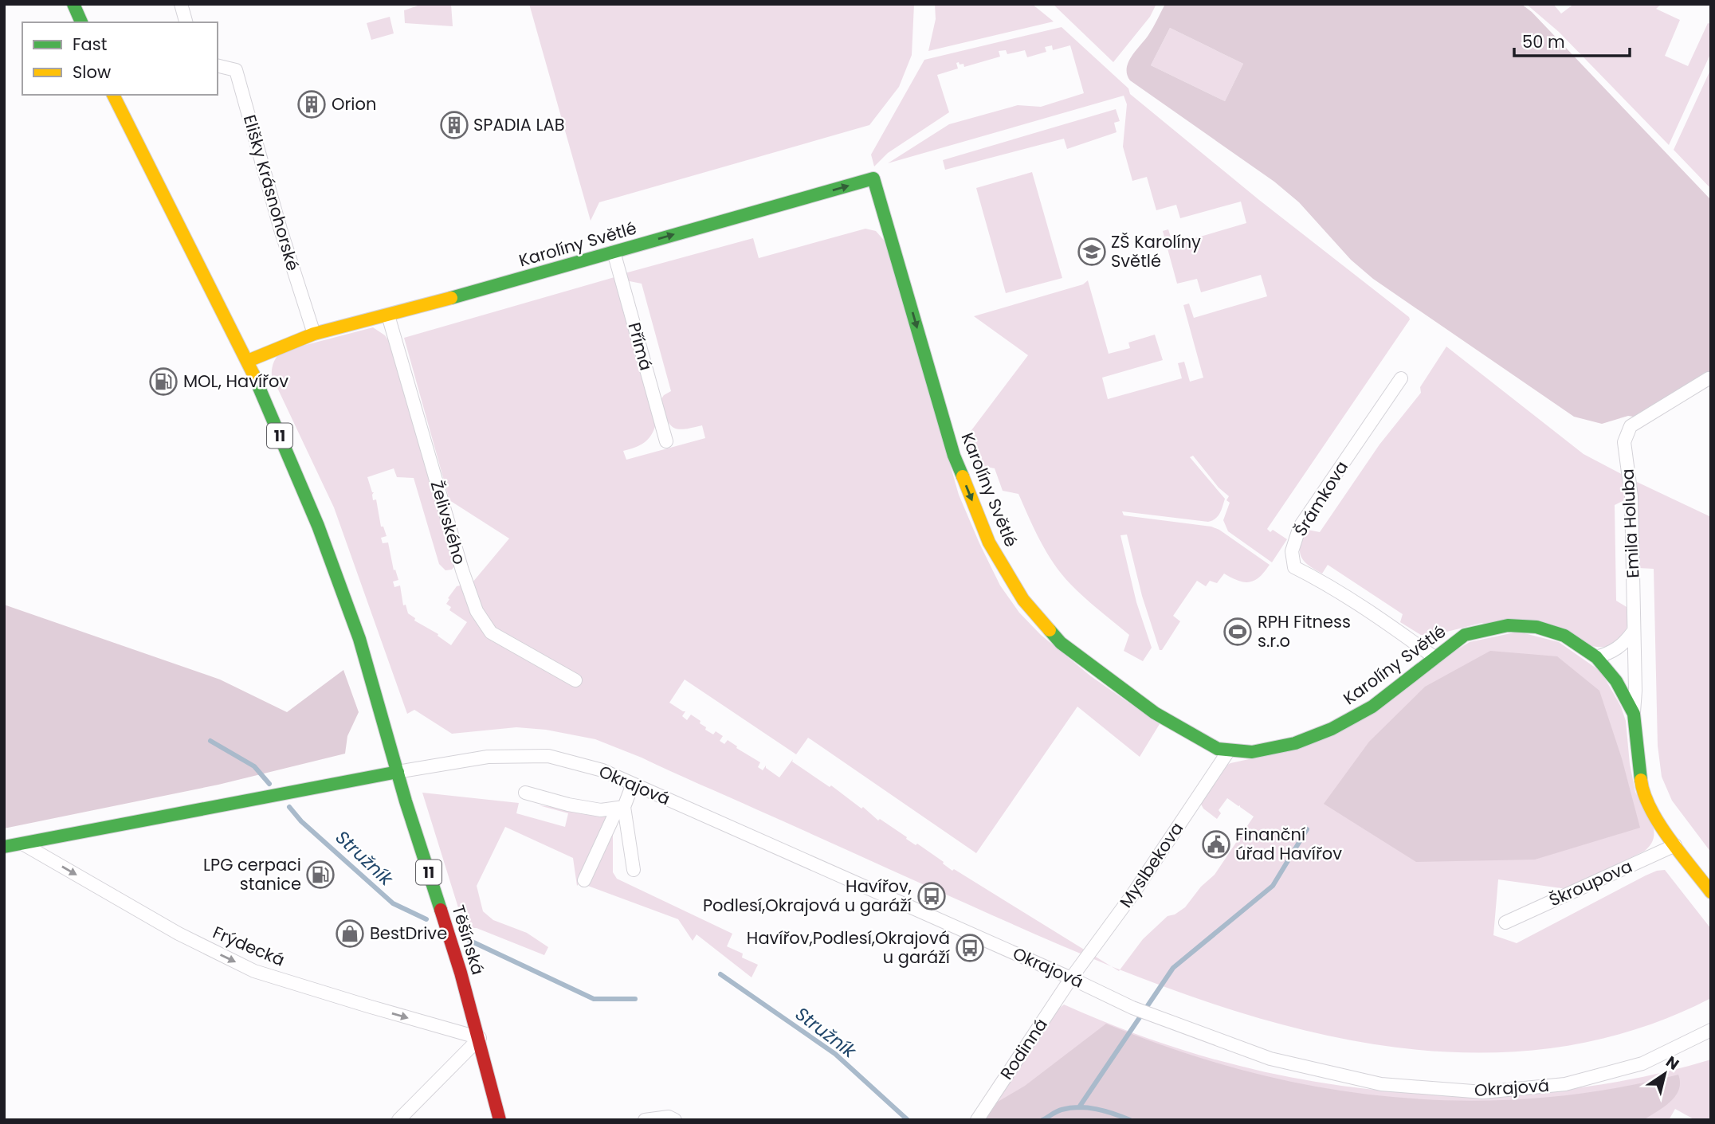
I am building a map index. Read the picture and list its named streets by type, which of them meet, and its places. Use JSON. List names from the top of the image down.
{
  "streets": {
    "street": [
      "Elišky Krásnohorské",
      "Karolíny Světlé",
      "Přímá",
      "11",
      "Šrámkova",
      "Želivského",
      "Emila Holuba",
      "Okrajová",
      "Myslbekova",
      "Škroupova",
      "Těšínská",
      "Frýdecká",
      "Rodinná"
    ]
  },
  "crossings": [
    ["Elišky Krásnohorské", "Karolíny Světlé"],
    ["Karolíny Světlé", "Přímá"],
    ["Karolíny Světlé", "11"],
    ["Karolíny Světlé", "Šrámkova"],
    ["Karolíny Světlé", "Želivského"],
    ["Karolíny Světlé", "Emila Holuba"],
    ["Karolíny Světlé", "Myslbekova"],
    ["Karolíny Světlé", "Škroupova"],
    ["11", "Okrajová"],
    ["11", "Těšínská"],
    ["Okrajová", "Myslbekova"],
    ["Okrajová", "Těšínská"],
    ["Okrajová", "Rodinná"],
    ["Myslbekova", "Rodinná"],
    ["Těšínská", "Frýdecká"]
  ],
  "one_way": ["Karolíny Světlé", "Frýdecká"],
  "water": ["Stružník"],
  "places": {
    "building": ["Orion", "SPADIA LAB"],
    "school or university": ["ZŠ Karolíny Světlé"],
    "fuel station": ["MOL, Havířov", "LPG cerpaci stanice"],
    "sports": ["RPH Fitness s.r.o"],
    "public building": ["Finanční úřad Havířov"],
    "bus stop": ["Havířov, Podlesí,Okrajová u garáží", "Havířov,Podlesí,Okrajová u garáží"],
    "shop": ["BestDrive"]
  },
  "legend": ["Fast", "Slow"],
  "scale_bar": "50 m",
  "north": "top right"
}
